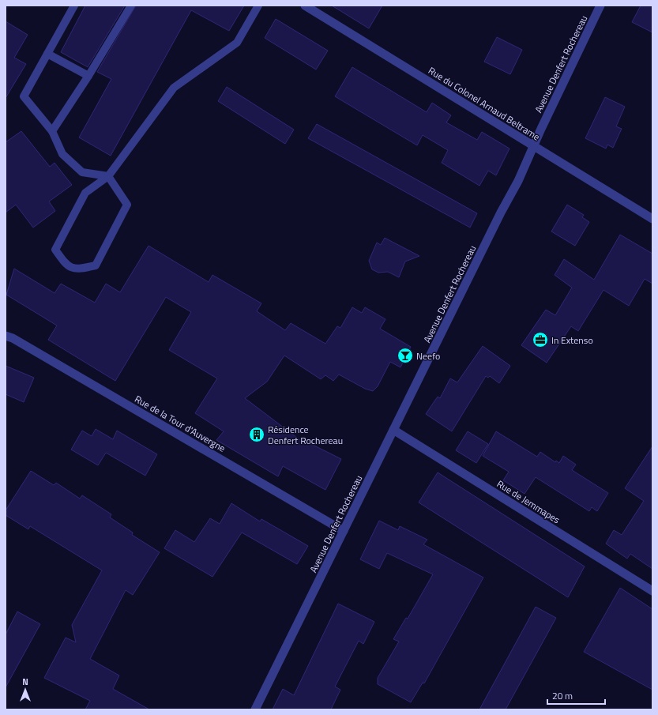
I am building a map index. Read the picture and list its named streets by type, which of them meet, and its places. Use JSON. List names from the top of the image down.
{
  "streets": {
    "street": [
      "Avenue Denfert Rochereau",
      "Rue du Colonel Arnaud Beltrame",
      "Rue de la Tour d'Auvergne",
      "Rue de Jemmapes"
    ]
  },
  "crossings": [
    ["Avenue Denfert Rochereau", "Rue du Colonel Arnaud Beltrame"],
    ["Avenue Denfert Rochereau", "Rue de la Tour d'Auvergne"],
    ["Avenue Denfert Rochereau", "Rue de Jemmapes"]
  ],
  "places": {
    "office": ["In Extenso"],
    "bar": ["Neefo"],
    "building": ["Résidence Denfert Rochereau"]
  },
  "scale_bar": "20 m",
  "north": "top"
}
